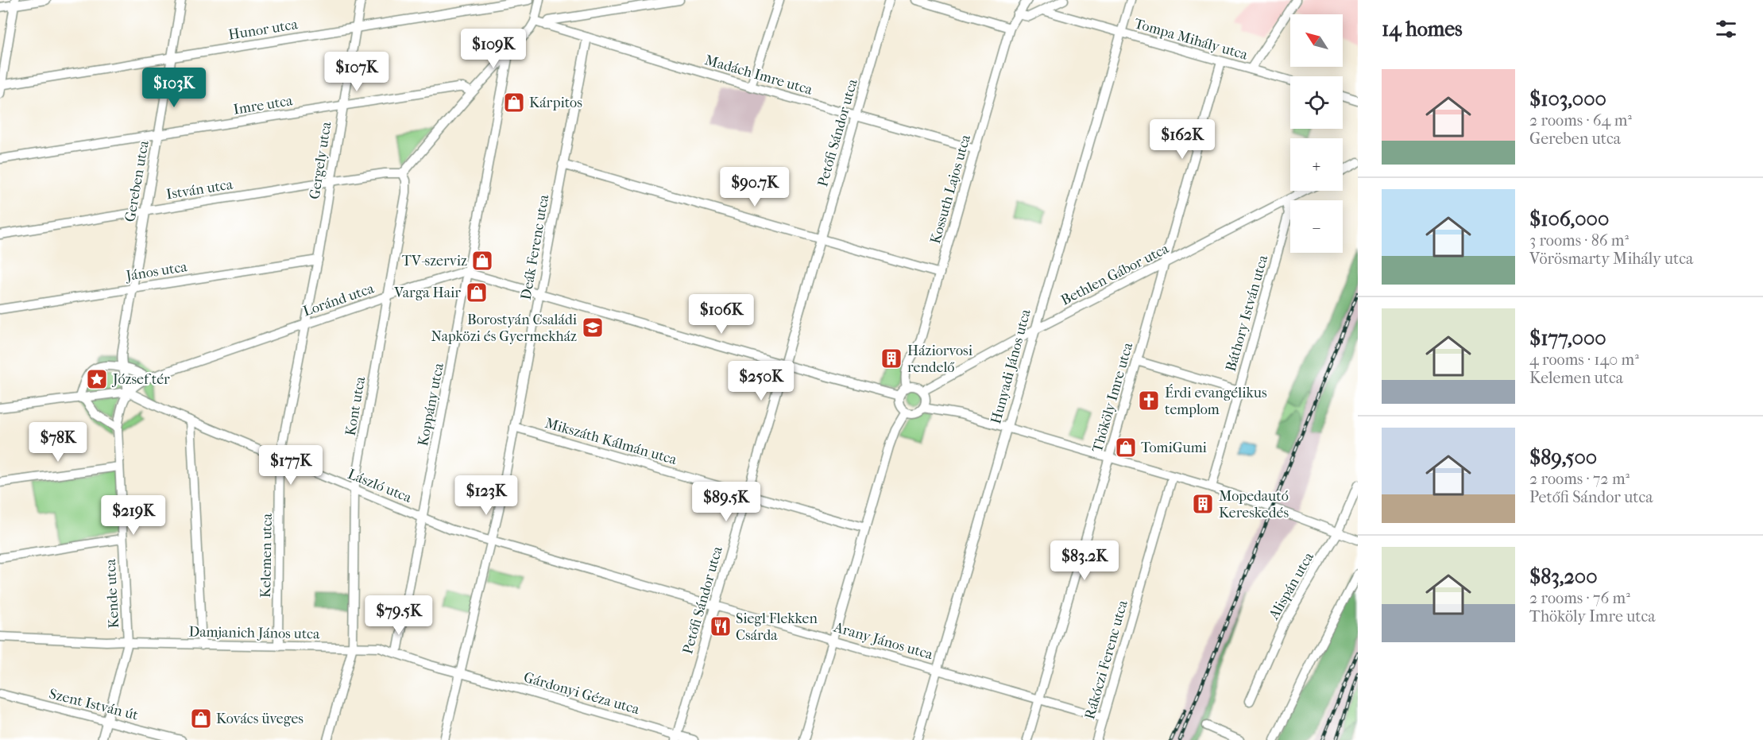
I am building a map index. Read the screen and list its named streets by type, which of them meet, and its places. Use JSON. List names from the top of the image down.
{
  "streets": {
    "street": [
      "Hunor utca",
      "Tompa Mihály utca",
      "Madách Imre utca",
      "Imre utca",
      "Petőfi Sándor utca",
      "Gergely utca",
      "Gereben utca",
      "István utca",
      "Kossuth Lajos utca",
      "Deák Ferenc utca",
      "János utca",
      "Bethlen Gábor utca",
      "Loránd utca",
      "Báthory István utca",
      "Hunyadi János utca",
      "Thököly Imre utca",
      "Koppány utca",
      "Kont utca",
      "Mikszáth Kálmán utca",
      "László utca",
      "Kelemen utca",
      "Alispán utca",
      "Kende utca",
      "Damjanich János utca",
      "Arany János utca",
      "Rákóczi Ferenc utca",
      "Gárdonyi Géza utca",
      "Szent István út"
    ]
  },
  "crossings": [
    ["Hunor utca", "Gergely utca"],
    ["Hunor utca", "Gereben utca"],
    ["Tompa Mihály utca", "Hunyadi János utca"],
    ["Tompa Mihály utca", "Thököly Imre utca"],
    ["Madách Imre utca", "Petőfi Sándor utca"],
    ["Madách Imre utca", "Kossuth Lajos utca"],
    ["Madách Imre utca", "Deák Ferenc utca"],
    ["Imre utca", "Gergely utca"],
    ["Imre utca", "Gereben utca"],
    ["Petőfi Sándor utca", "Loránd utca"],
    ["Petőfi Sándor utca", "Mikszáth Kálmán utca"],
    ["Petőfi Sándor utca", "Arany János utca"],
    ["Petőfi Sándor utca", "Gárdonyi Géza utca"],
    ["Gergely utca", "István utca"],
    ["Gergely utca", "János utca"],
    ["Gergely utca", "Loránd utca"],
    ["Gergely utca", "Kelemen utca"],
    ["Gereben utca", "István utca"],
    ["Gereben utca", "János utca"],
    ["István utca", "Kont utca"],
    ["Kossuth Lajos utca", "Bethlen Gábor utca"],
    ["Kossuth Lajos utca", "Loránd utca"],
    ["Deák Ferenc utca", "Loránd utca"],
    ["Deák Ferenc utca", "Mikszáth Kálmán utca"],
    ["Deák Ferenc utca", "László utca"],
    ["Deák Ferenc utca", "Damjanich János utca"],
    ["Deák Ferenc utca", "Arany János utca"],
    ["Deák Ferenc utca", "Gárdonyi Géza utca"],
    ["Bethlen Gábor utca", "Loránd utca"],
    ["Bethlen Gábor utca", "Báthory István utca"],
    ["Bethlen Gábor utca", "Hunyadi János utca"],
    ["Bethlen Gábor utca", "Thököly Imre utca"],
    ["Loránd utca", "Koppány utca"],
    ["Loránd utca", "Kont utca"],
    ["Loránd utca", "Kelemen utca"],
    ["Hunyadi János utca", "Arany János utca"],
    ["Thököly Imre utca", "Arany János utca"],
    ["Koppány utca", "László utca"],
    ["Koppány utca", "Damjanich János utca"],
    ["Kont utca", "László utca"],
    ["Kont utca", "Damjanich János utca"],
    ["László utca", "Kelemen utca"],
    ["László utca", "Arany János utca"],
    ["Kelemen utca", "Damjanich János utca"],
    ["Kende utca", "Damjanich János utca"],
    ["Kende utca", "Szent István út"],
    ["Damjanich János utca", "Gárdonyi Géza utca"],
    ["Arany János utca", "Rákóczi Ferenc utca"]
  ],
  "places": {
    "shop": [
      "Kárpitos",
      "TV-szerviz",
      "Varga Hair",
      "TomiGumi",
      "Kovács üveges"
    ],
    "school or university": ["Borostyán Családi Napközi és Gyermekház"],
    "building": ["Háziorvosi rendelő", "Mopedautó Kereskedés"],
    "place": ["József tér"],
    "church": ["Érdi evangélikus templom"],
    "restaurant": ["Siegl Flekken Csárda"]
  },
  "north": "top left",
  "page": {
    "heading": "14 homes",
    "map_buttons": ["+", "−"],
    "price": [
      "$109K",
      "$107K",
      "$103K",
      "$162K",
      "$90.7K",
      "$106K",
      "$250K",
      "$78K",
      "$177K",
      "$123K",
      "$89.5K",
      "$219K",
      "$83.2K",
      "$79.5K"
    ],
    "list": [
      {
        "name": "$103,000",
        "note": "2 rooms · 64 m² · Gereben utca"
      },
      {
        "name": "$106,000",
        "note": "3 rooms · 86 m² · Vörösmarty Mihály utca"
      },
      {
        "name": "$177,000",
        "note": "4 rooms · 140 m² · Kelemen utca"
      },
      {
        "name": "$89,500",
        "note": "2 rooms · 72 m² · Petőfi Sándor utca"
      },
      {
        "name": "$83,200",
        "note": "2 rooms · 76 m² · Thököly Imre utca"
      }
    ]
  }
}
